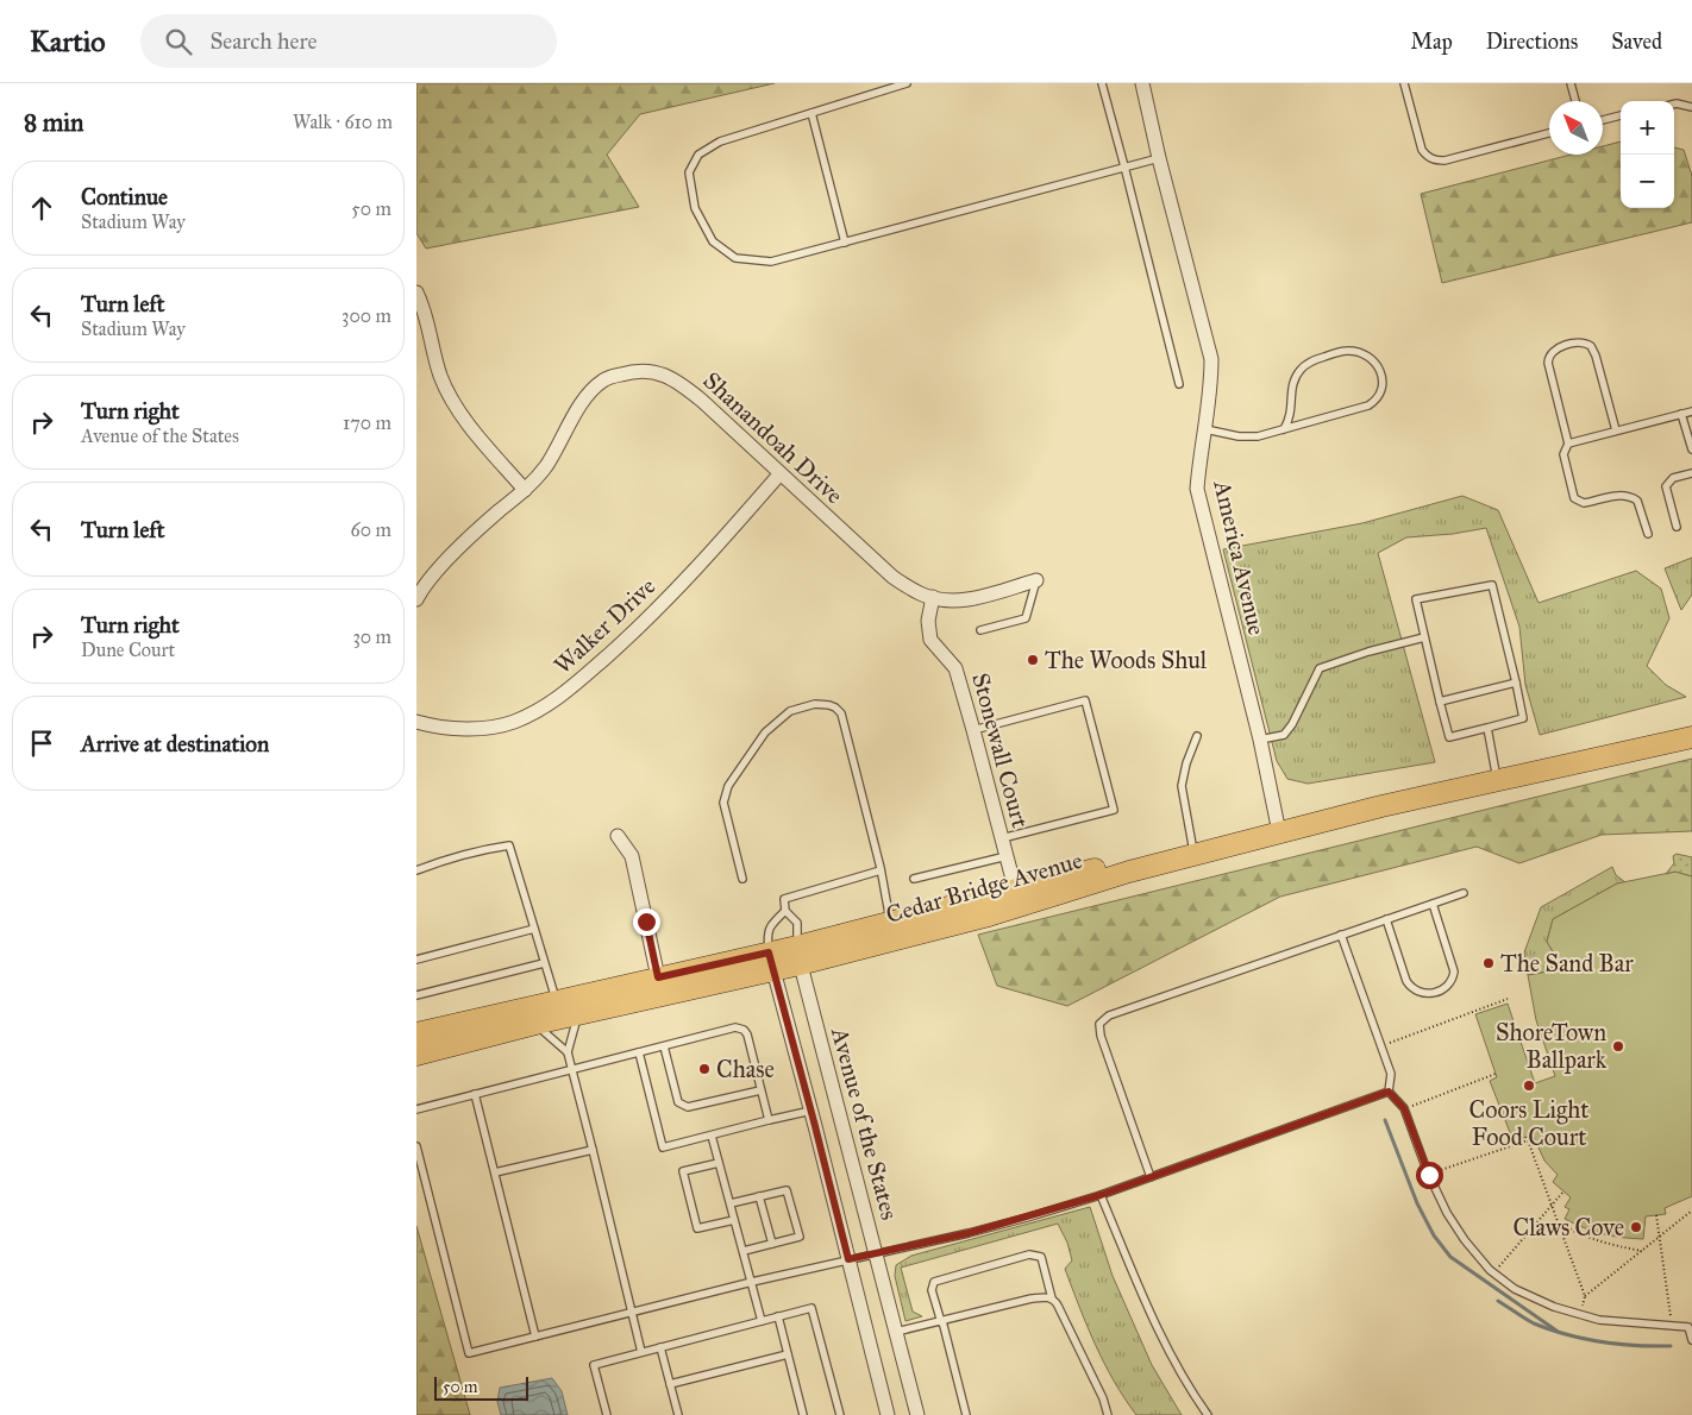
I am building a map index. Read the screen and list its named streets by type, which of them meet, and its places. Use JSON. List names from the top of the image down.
{
  "streets": {
    "main road": ["Cedar Bridge Avenue"],
    "street": [
      "Shanandoah Drive",
      "America Avenue",
      "Walker Drive",
      "Stonewall Court",
      "Avenue of the States"
    ]
  },
  "crossings": [
    ["Shanandoah Drive", "Walker Drive"],
    ["Shanandoah Drive", "Stonewall Court"],
    ["America Avenue", "Cedar Bridge Avenue"],
    ["Cedar Bridge Avenue", "Avenue of the States"]
  ],
  "places": [
    "The Woods Shul",
    "The Sand Bar",
    "ShoreTown Ballpark",
    "Chase",
    "Coors Light Food Court",
    "Claws Cove"
  ],
  "scale_bar": "50 m",
  "north": "top left",
  "page": {
    "header": "Kartio",
    "search": "Search here",
    "nav": ["Map", "Directions", "Saved"],
    "heading": ["8 min", "Walk · 610 m"],
    "map_buttons": ["+", "−"],
    "list": [
      ["Continue", "Stadium Way", "50 m"],
      ["Turn left", "Stadium Way", "300 m"],
      ["Turn right", "Avenue of the States", "170 m"],
      ["Turn left", "60 m"],
      ["Turn right", "Dune Court", "30 m"],
      "Arrive at destination"
    ],
    "scale": "50 m"
  }
}
